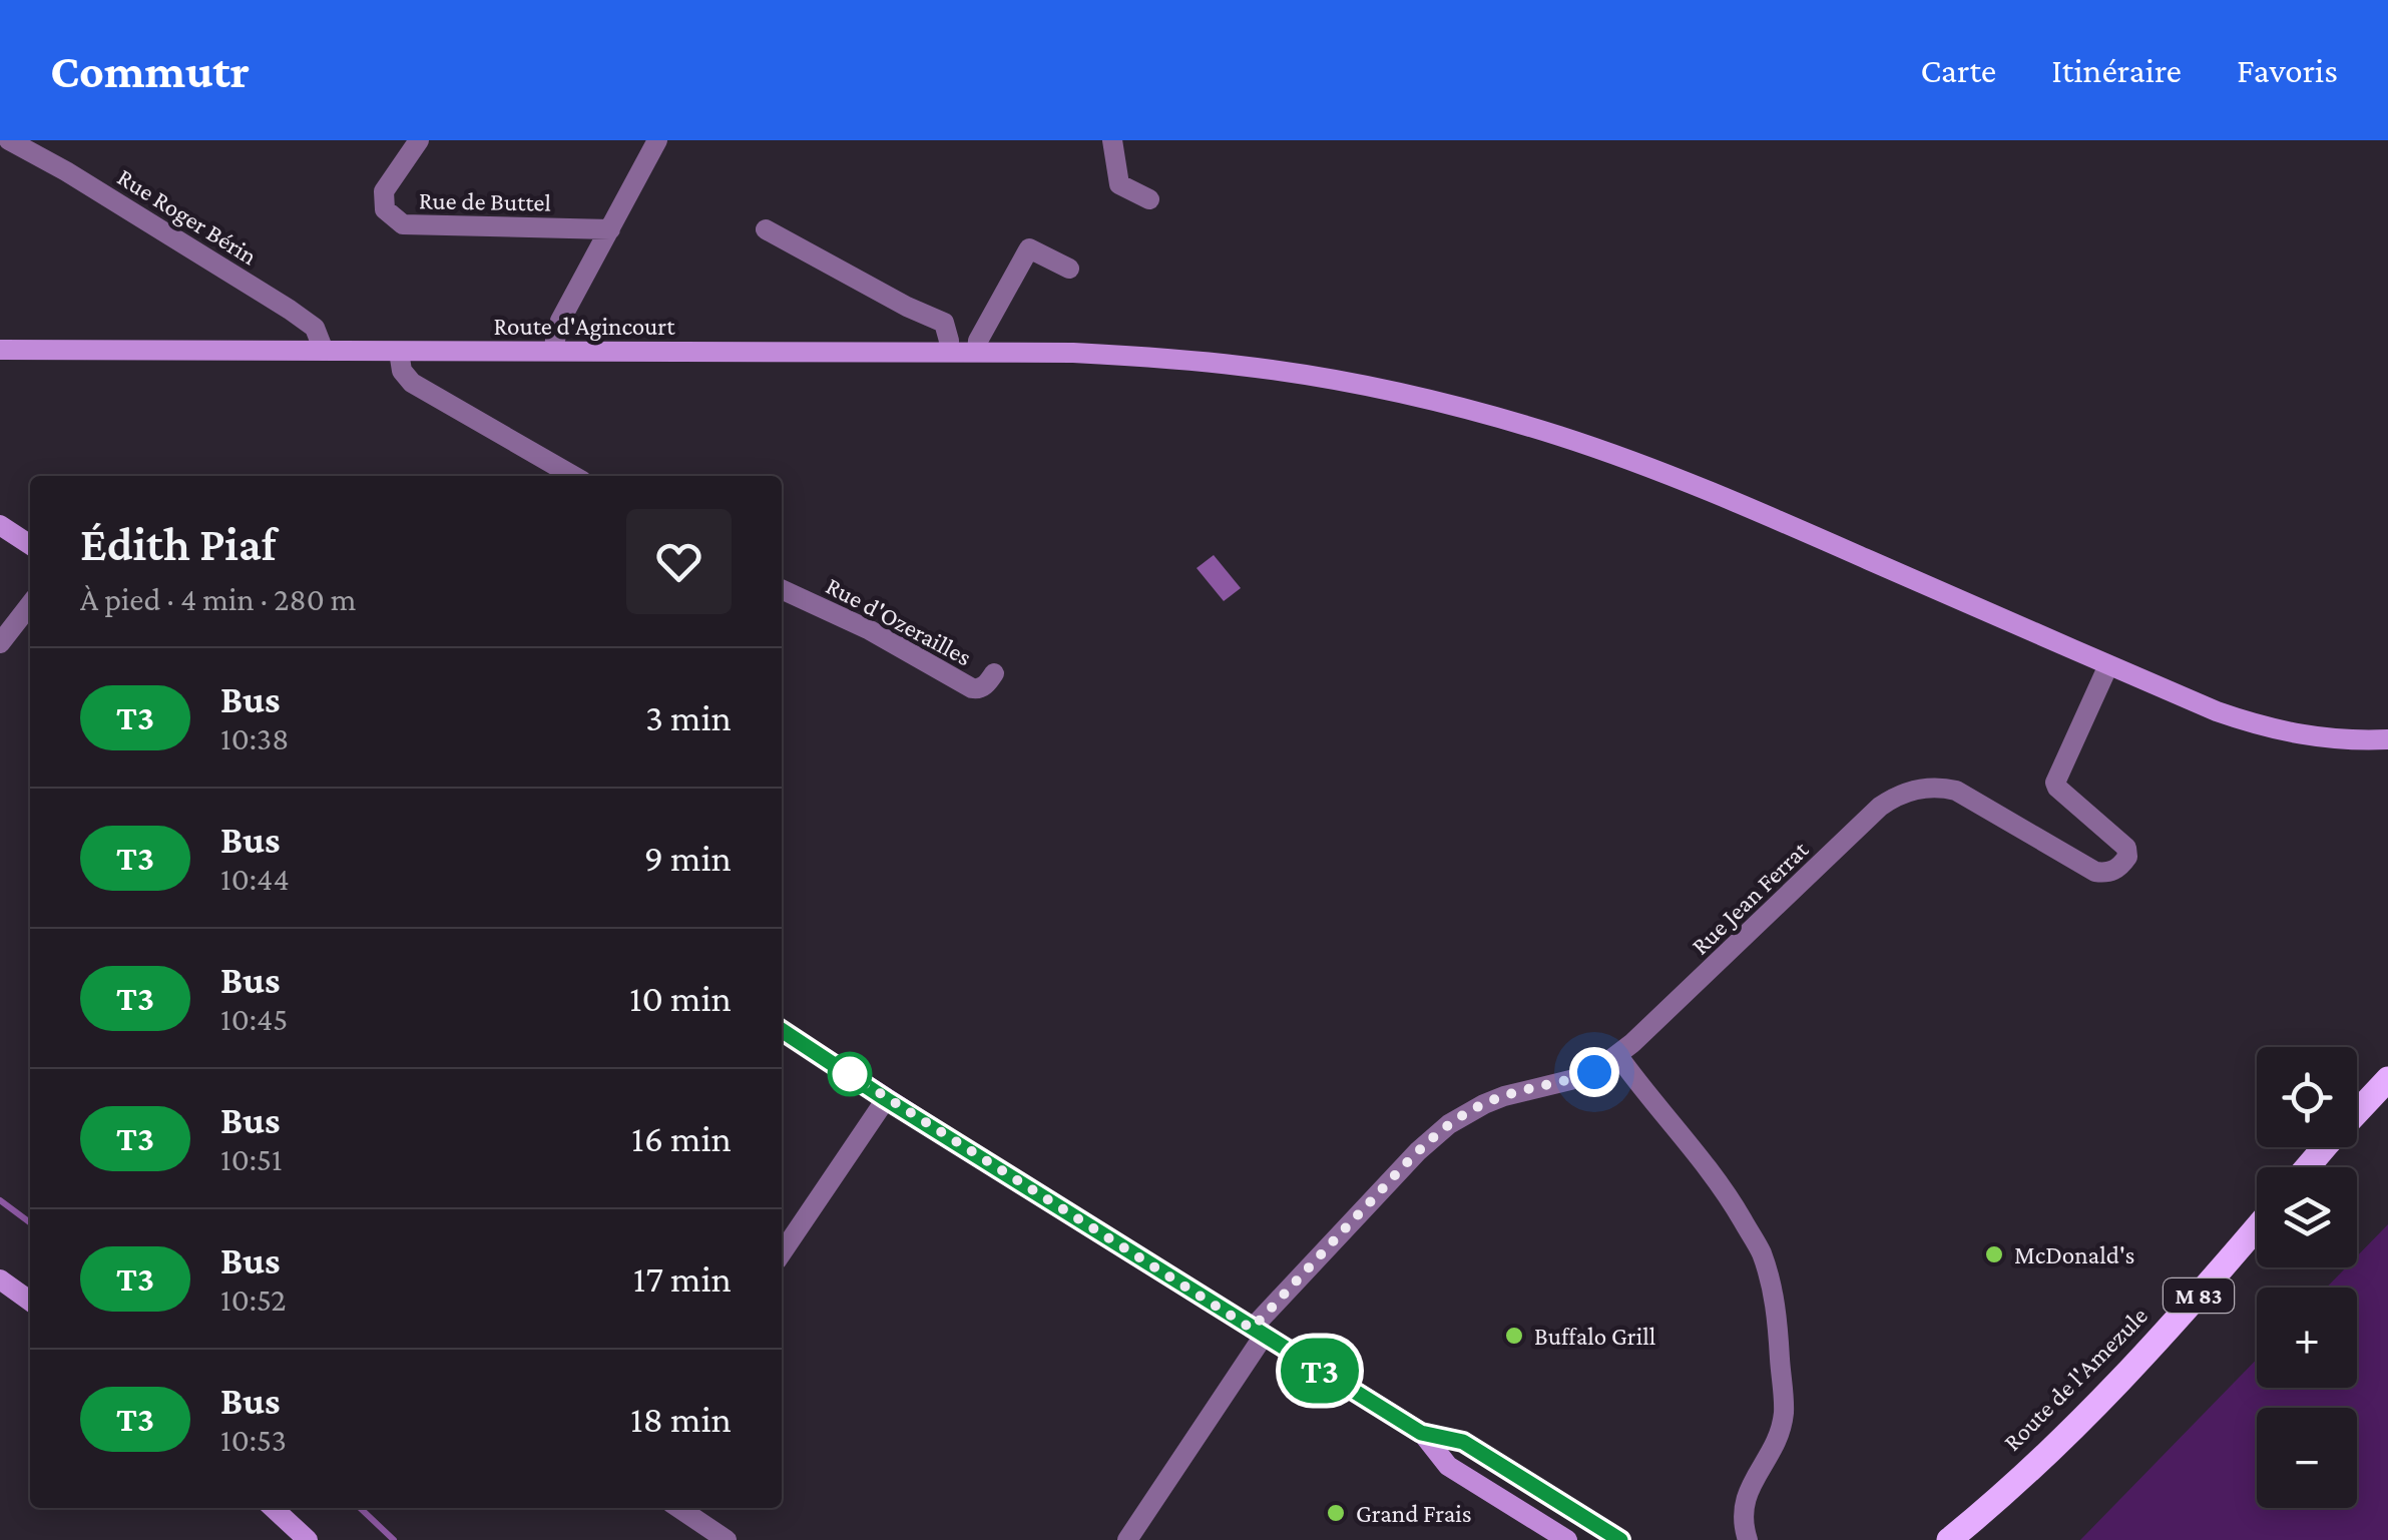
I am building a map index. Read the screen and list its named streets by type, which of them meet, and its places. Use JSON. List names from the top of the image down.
{
  "streets": {
    "main road": ["M 83", "Route de l'Amezule"],
    "street": [
      "Rue de Buttel",
      "Rue Roger Bérin",
      "Route d'Agincourt",
      "Rue d'Ozerailles",
      "Rue Jean Ferrat"
    ]
  },
  "crossings": [
    ["Rue Roger Bérin", "Route d'Agincourt"],
    ["Route d'Agincourt", "Rue Jean Ferrat"]
  ],
  "places": ["McDonald's", "Buffalo Grill", "Grand Frais"],
  "lines": ["bus line T3"],
  "page": {
    "header": "Commutr",
    "nav": ["Carte", "Itinéraire", "Favoris"],
    "on_map": "T3",
    "heading": ["Édith Piaf", "À pied · 4 min · 280 m"],
    "list": [
      {
        "mark": "T3",
        "name": "Bus",
        "note": "10:38",
        "value": "3 min"
      },
      {
        "mark": "T3",
        "name": "Bus",
        "note": "10:44",
        "value": "9 min"
      },
      {
        "mark": "T3",
        "name": "Bus",
        "note": "10:45",
        "value": "10 min"
      },
      {
        "mark": "T3",
        "name": "Bus",
        "note": "10:51",
        "value": "16 min"
      },
      {
        "mark": "T3",
        "name": "Bus",
        "note": "10:52",
        "value": "17 min"
      },
      {
        "mark": "T3",
        "name": "Bus",
        "note": "10:53",
        "value": "18 min"
      }
    ],
    "map_buttons": ["+", "−"]
  }
}
